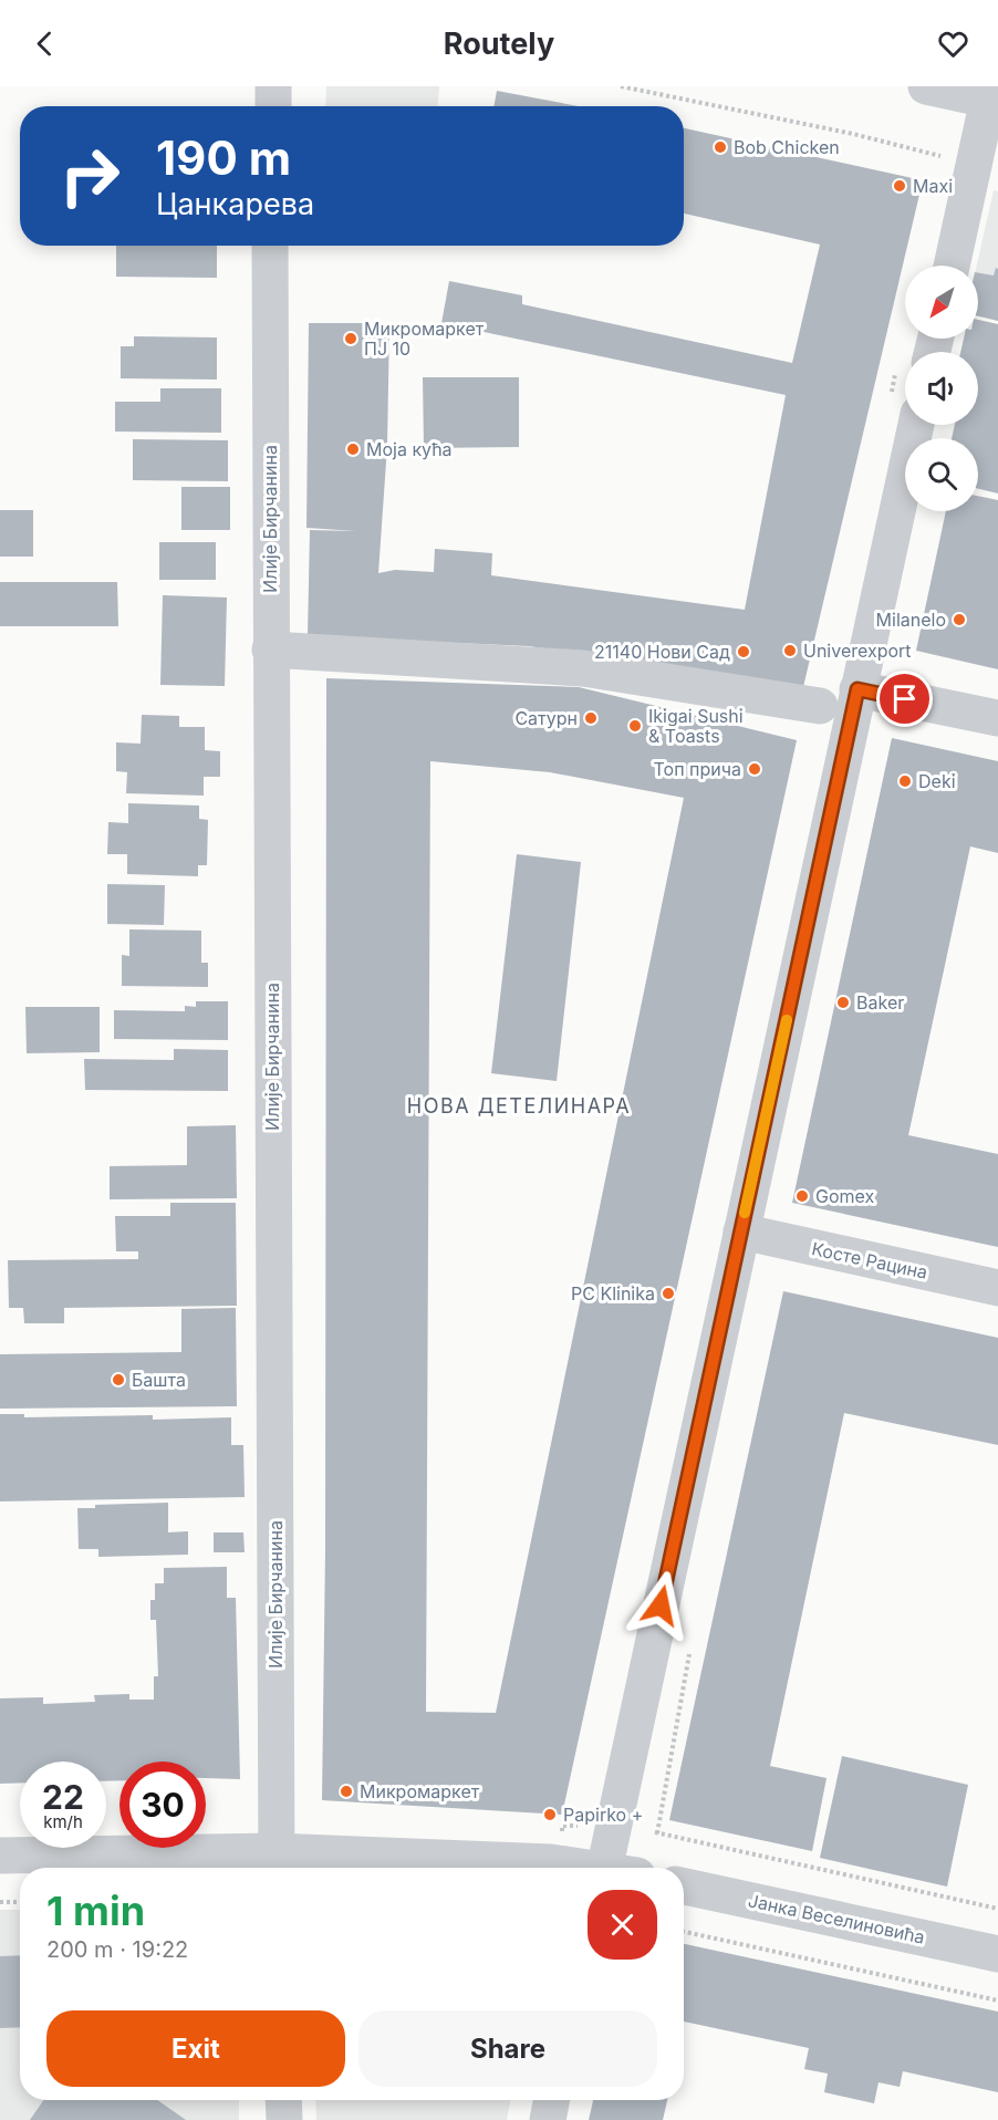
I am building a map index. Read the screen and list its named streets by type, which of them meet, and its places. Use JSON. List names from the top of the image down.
{
  "streets": {
    "street": ["Илије Бирчанина", "Косте Рацина", "Јанка Веселиновића"]
  },
  "districts": ["НОВА ДЕТЕЛИНАРА"],
  "places": [
    "Bob Chicken",
    "Maxi",
    "Микромаркет ПЈ 10",
    "Моја кућа",
    "Milanelo",
    "Univerexport",
    "21140 Нови Сад",
    "Сатурн",
    "Ikigai Sushi & Toasts",
    "Топ прича",
    "Deki",
    "Baker",
    "Gomex",
    "PC Klinika",
    "Башта",
    "Микромаркет",
    "Papirko +"
  ],
  "north": "bottom left",
  "page": {
    "header": "Routely",
    "turn": ["190 m", "Цанкарева"],
    "speed": "22 km/h",
    "limit": "30",
    "heading": ["1 min", "200 m · 19:22"],
    "buttons": ["Exit", "Share"]
  }
}
